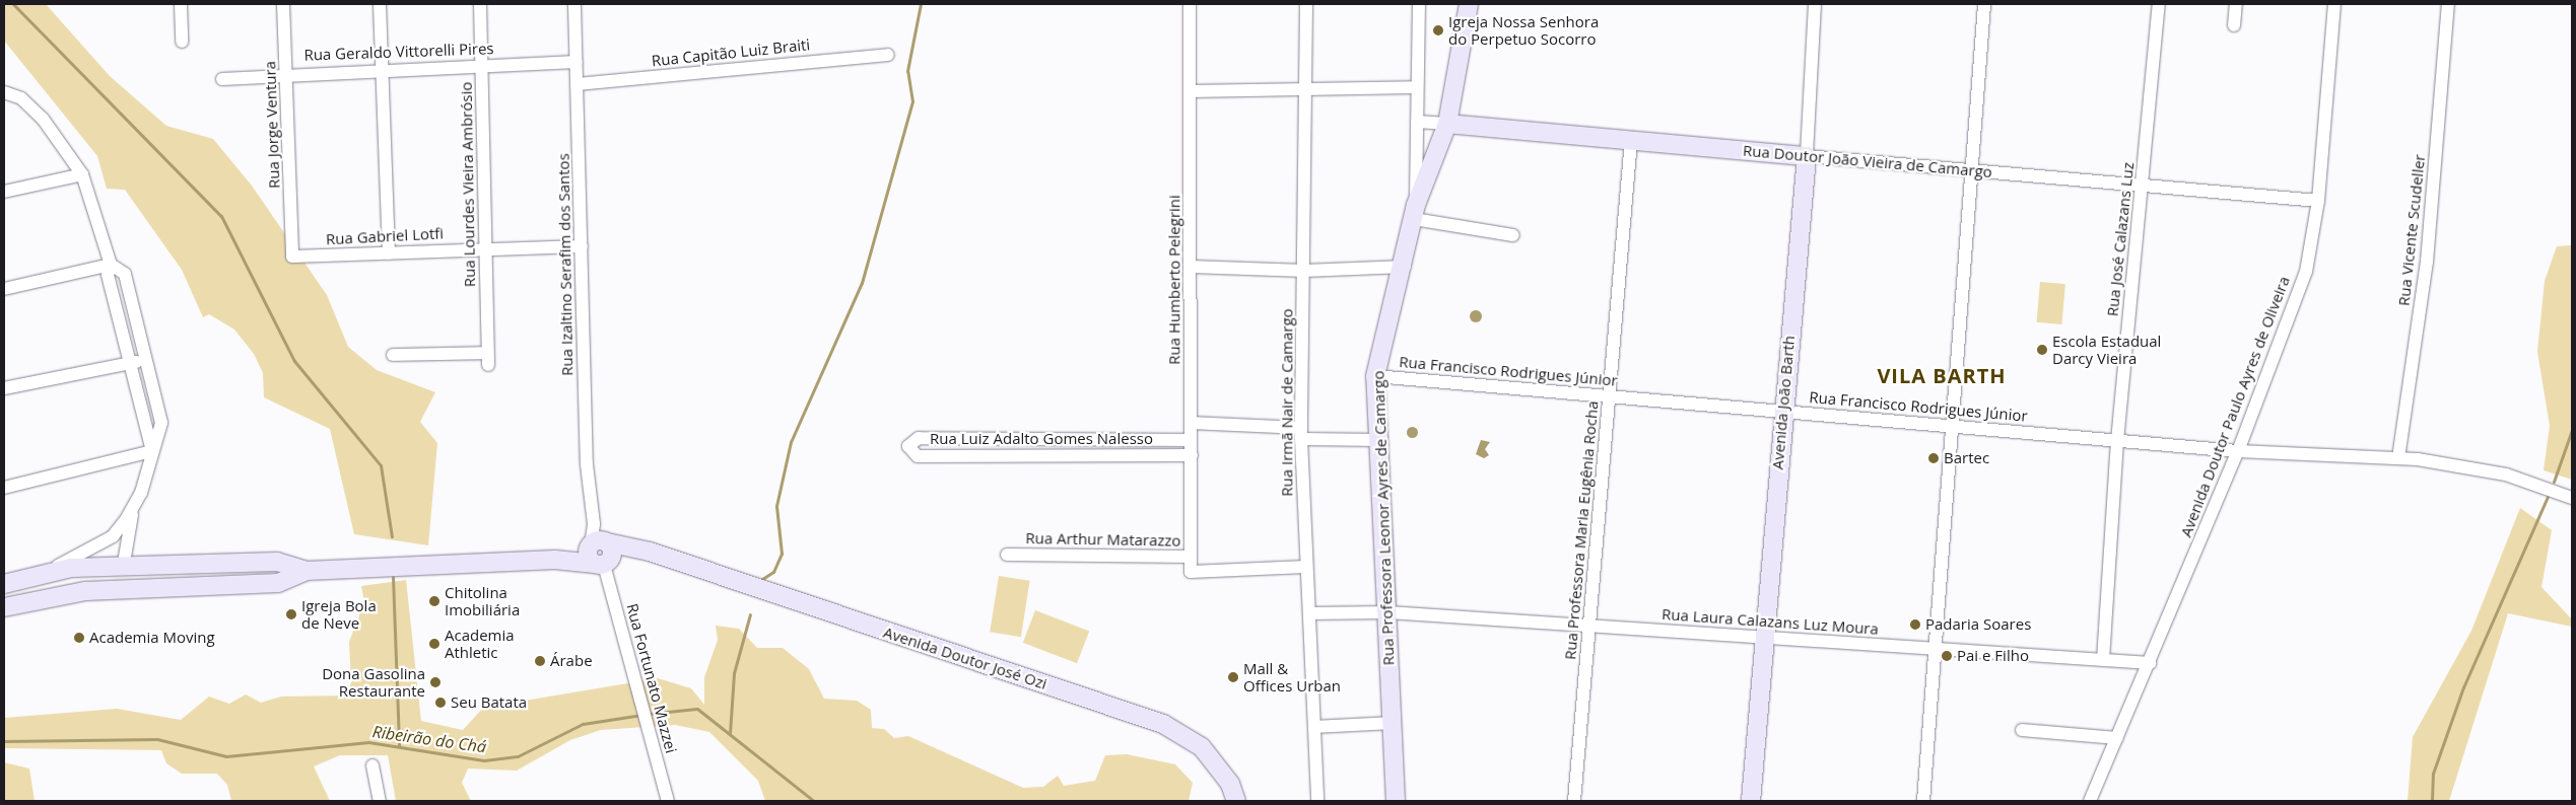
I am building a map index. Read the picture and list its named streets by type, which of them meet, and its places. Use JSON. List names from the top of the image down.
{
  "streets": {
    "main road": [
      "Rua Doutor João Vieira de Camargo",
      "Avenida João Barth",
      "Rua Professora Leonor Ayres de Camargo",
      "Avenida Doutor José Ozi"
    ],
    "street": [
      "Rua Geraldo Vittorelli Pires",
      "Rua Capitão Luiz Braiti",
      "Rua Jorge Ventura",
      "Rua Lourdes Vieira Ambrósio",
      "Rua Vicente Scudeller",
      "Rua Gabriel Lotfi",
      "Rua José Calazans Luz",
      "Rua Izaltino Serafim dos Santos",
      "Rua Humberto Pelegrini",
      "Rua Francisco Rodrigues Júnior",
      "Rua Irmã Nair de Camargo",
      "Avenida Doutor Paulo Ayres de Oliveira",
      "Rua Luiz Adalto Gomes Nalesso",
      "Rua Professora Maria Eugênia Rocha",
      "Rua Arthur Matarazzo",
      "Rua Laura Calazans Luz Moura",
      "Rua Fortunato Mazzei"
    ]
  },
  "crossings": [
    ["Rua Geraldo Vittorelli Pires", "Rua Jorge Ventura"],
    ["Rua Geraldo Vittorelli Pires", "Rua Lourdes Vieira Ambrósio"],
    ["Rua Geraldo Vittorelli Pires", "Rua Izaltino Serafim dos Santos"],
    ["Rua Capitão Luiz Braiti", "Rua Izaltino Serafim dos Santos"],
    ["Rua Jorge Ventura", "Rua Gabriel Lotfi"],
    ["Rua Doutor João Vieira de Camargo", "Rua José Calazans Luz"],
    ["Rua Doutor João Vieira de Camargo", "Avenida João Barth"],
    ["Rua Doutor João Vieira de Camargo", "Avenida Doutor Paulo Ayres de Oliveira"],
    ["Rua Doutor João Vieira de Camargo", "Rua Professora Leonor Ayres de Camargo"],
    ["Rua Doutor João Vieira de Camargo", "Rua Professora Maria Eugênia Rocha"],
    ["Rua Lourdes Vieira Ambrósio", "Rua Gabriel Lotfi"],
    ["Rua Vicente Scudeller", "Rua Francisco Rodrigues Júnior"],
    ["Rua Gabriel Lotfi", "Rua Izaltino Serafim dos Santos"],
    ["Rua José Calazans Luz", "Rua Francisco Rodrigues Júnior"],
    ["Rua José Calazans Luz", "Rua Laura Calazans Luz Moura"],
    ["Rua Izaltino Serafim dos Santos", "Avenida Doutor José Ozi"],
    ["Rua Izaltino Serafim dos Santos", "Rua Fortunato Mazzei"],
    ["Rua Humberto Pelegrini", "Rua Luiz Adalto Gomes Nalesso"],
    ["Rua Humberto Pelegrini", "Rua Arthur Matarazzo"],
    ["Rua Francisco Rodrigues Júnior", "Avenida João Barth"],
    ["Rua Francisco Rodrigues Júnior", "Avenida Doutor Paulo Ayres de Oliveira"],
    ["Rua Francisco Rodrigues Júnior", "Rua Professora Leonor Ayres de Camargo"],
    ["Rua Francisco Rodrigues Júnior", "Rua Professora Maria Eugênia Rocha"],
    ["Rua Irmã Nair de Camargo", "Rua Arthur Matarazzo"],
    ["Avenida João Barth", "Rua Laura Calazans Luz Moura"],
    ["Avenida Doutor Paulo Ayres de Oliveira", "Rua Laura Calazans Luz Moura"],
    ["Rua Professora Leonor Ayres de Camargo", "Rua Laura Calazans Luz Moura"],
    ["Rua Professora Maria Eugênia Rocha", "Rua Laura Calazans Luz Moura"],
    ["Avenida Doutor José Ozi", "Rua Fortunato Mazzei"]
  ],
  "districts": ["VILA BARTH"],
  "water": ["Ribeirão do Chá"],
  "places": [
    "Igreja Nossa Senhora do Perpetuo Socorro",
    "Escola Estadual Darcy Vieira",
    "Bartec",
    "Chitolina Imobiliária",
    "Igreja Bola de Neve",
    "Padaria Soares",
    "Academia Moving",
    "Academia Athletic",
    "Pai e Filho",
    "Árabe",
    "Mall & Offices Urban",
    "Dona Gasolina Restaurante",
    "Seu Batata"
  ]
}
